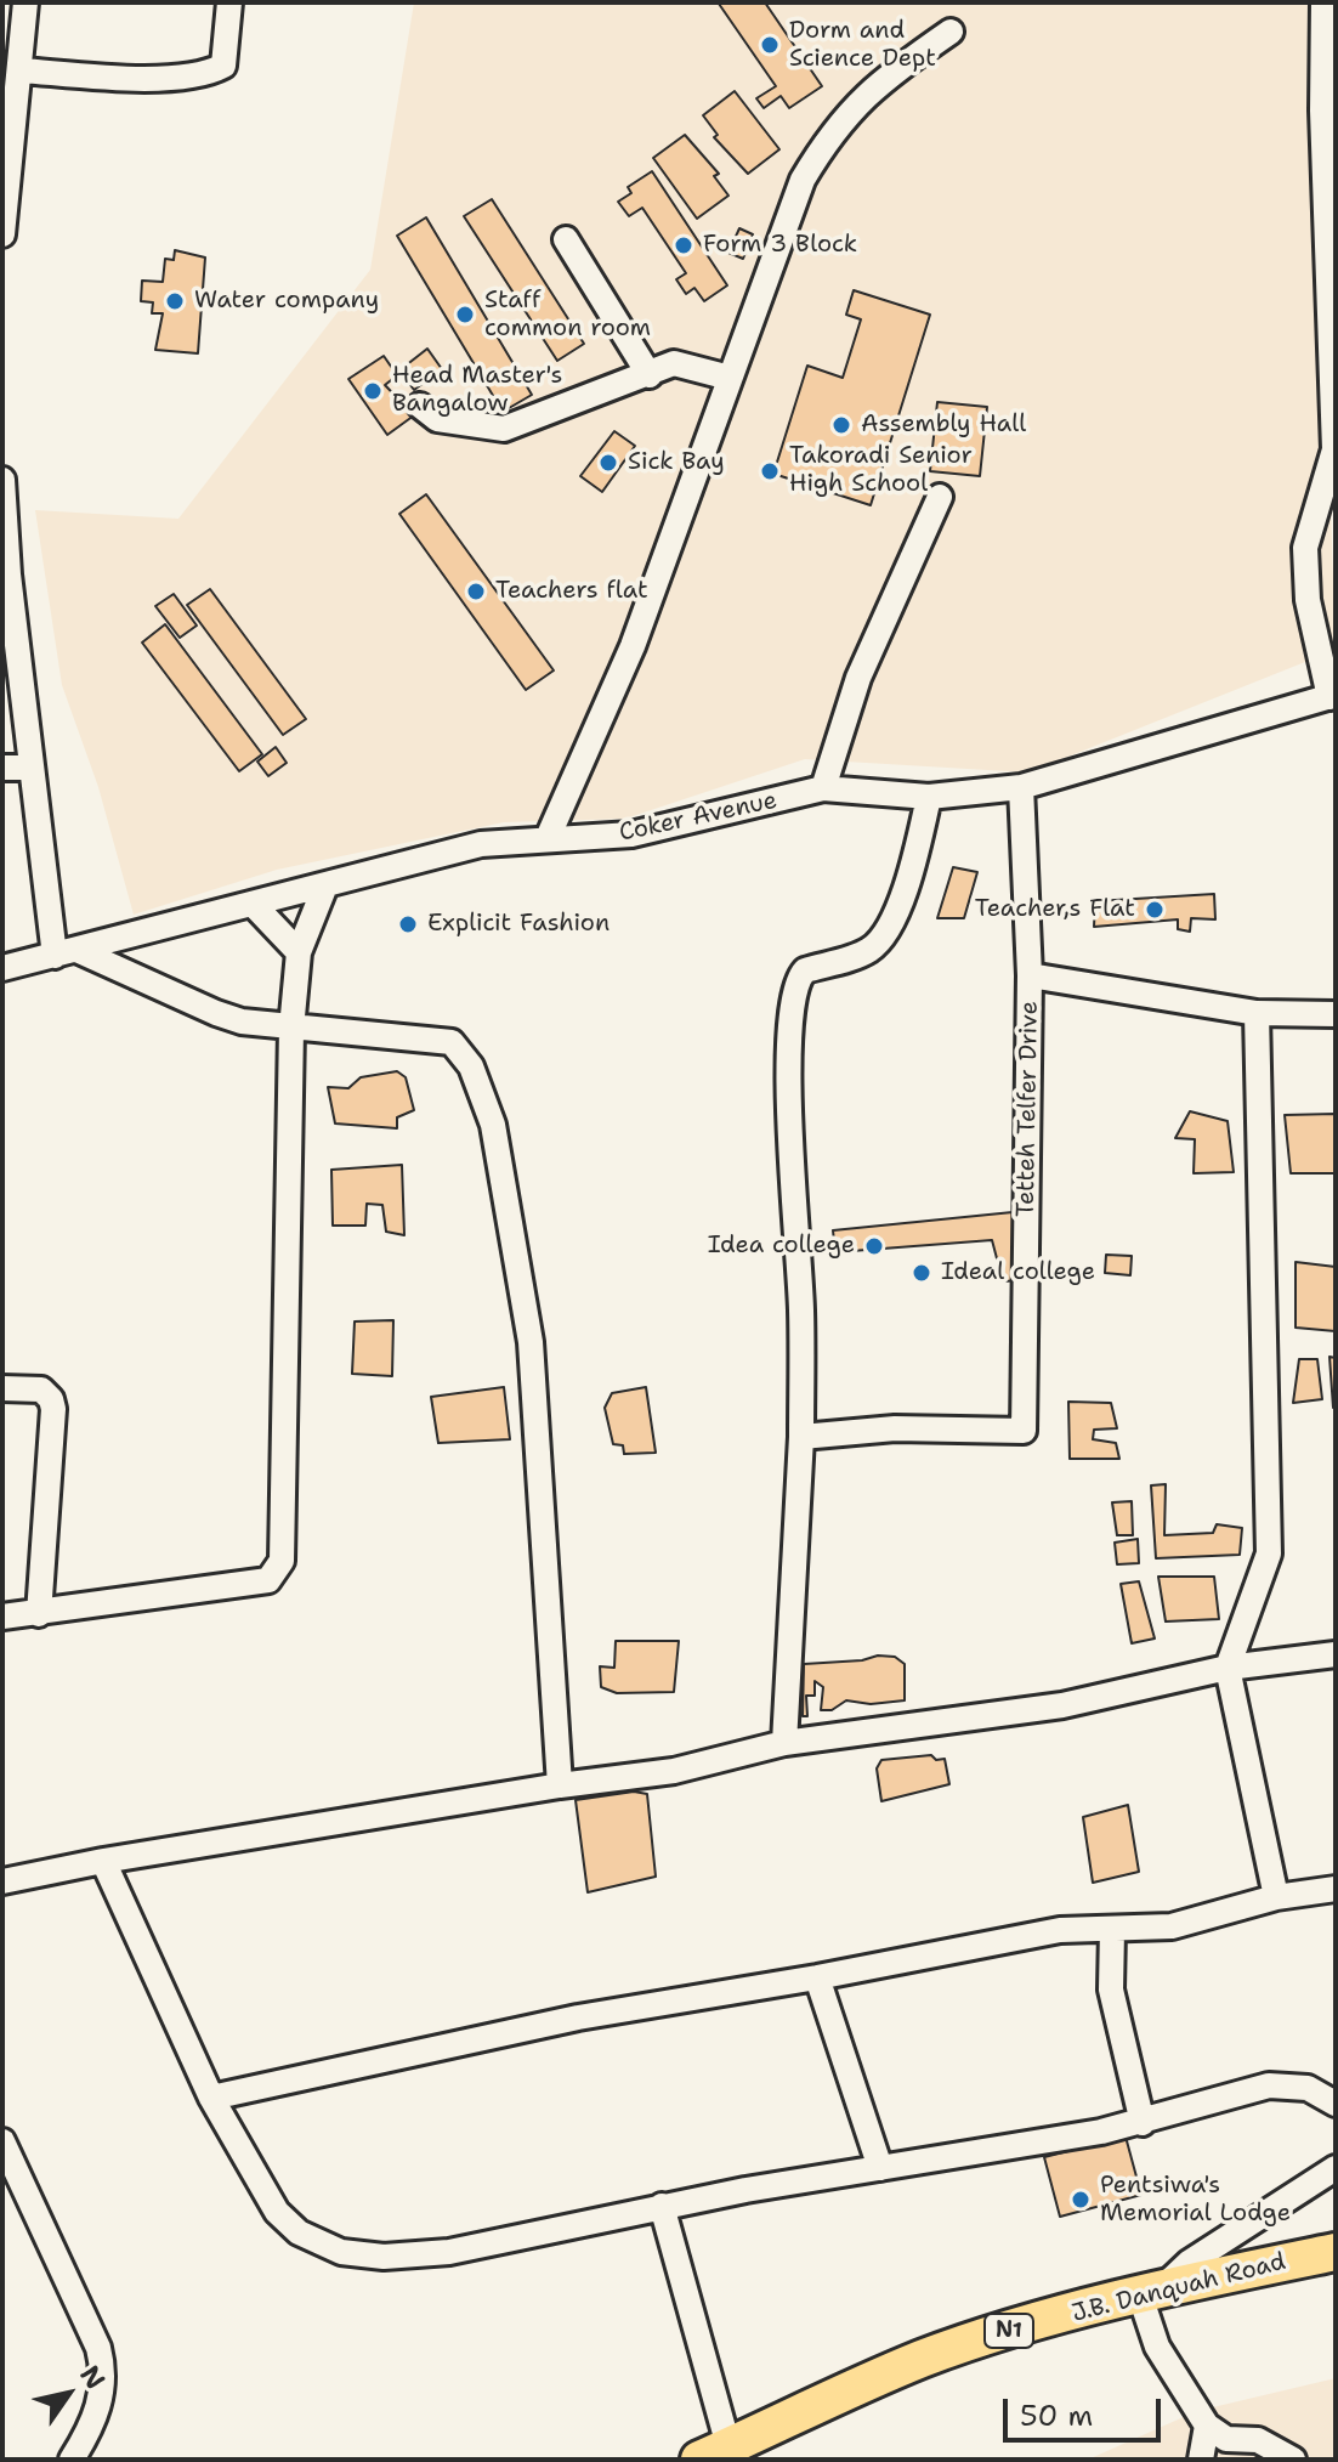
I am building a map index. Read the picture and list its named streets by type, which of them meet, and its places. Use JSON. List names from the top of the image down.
{
  "streets": {
    "highway": ["J.B. Danquah Road", "N1"],
    "street": ["Coker Avenue", "Tetteh Telfer Drive"]
  },
  "crossings": [
    ["Coker Avenue", "Tetteh Telfer Drive"]
  ],
  "places": [
    "Dorm and Science Dept",
    "Form 3 Block",
    "Water company",
    "Staff common room",
    "Head Master's Bangalow",
    "Assembly Hall",
    "Sick Bay",
    "Takoradi Senior High School",
    "Teachers flat",
    "Teacher,s Flat",
    "Explicit Fashion",
    "Idea college",
    "Ideal college",
    "Pentsiwa's Memorial Lodge"
  ],
  "scale_bar": "50 m",
  "north": "top right"
}
